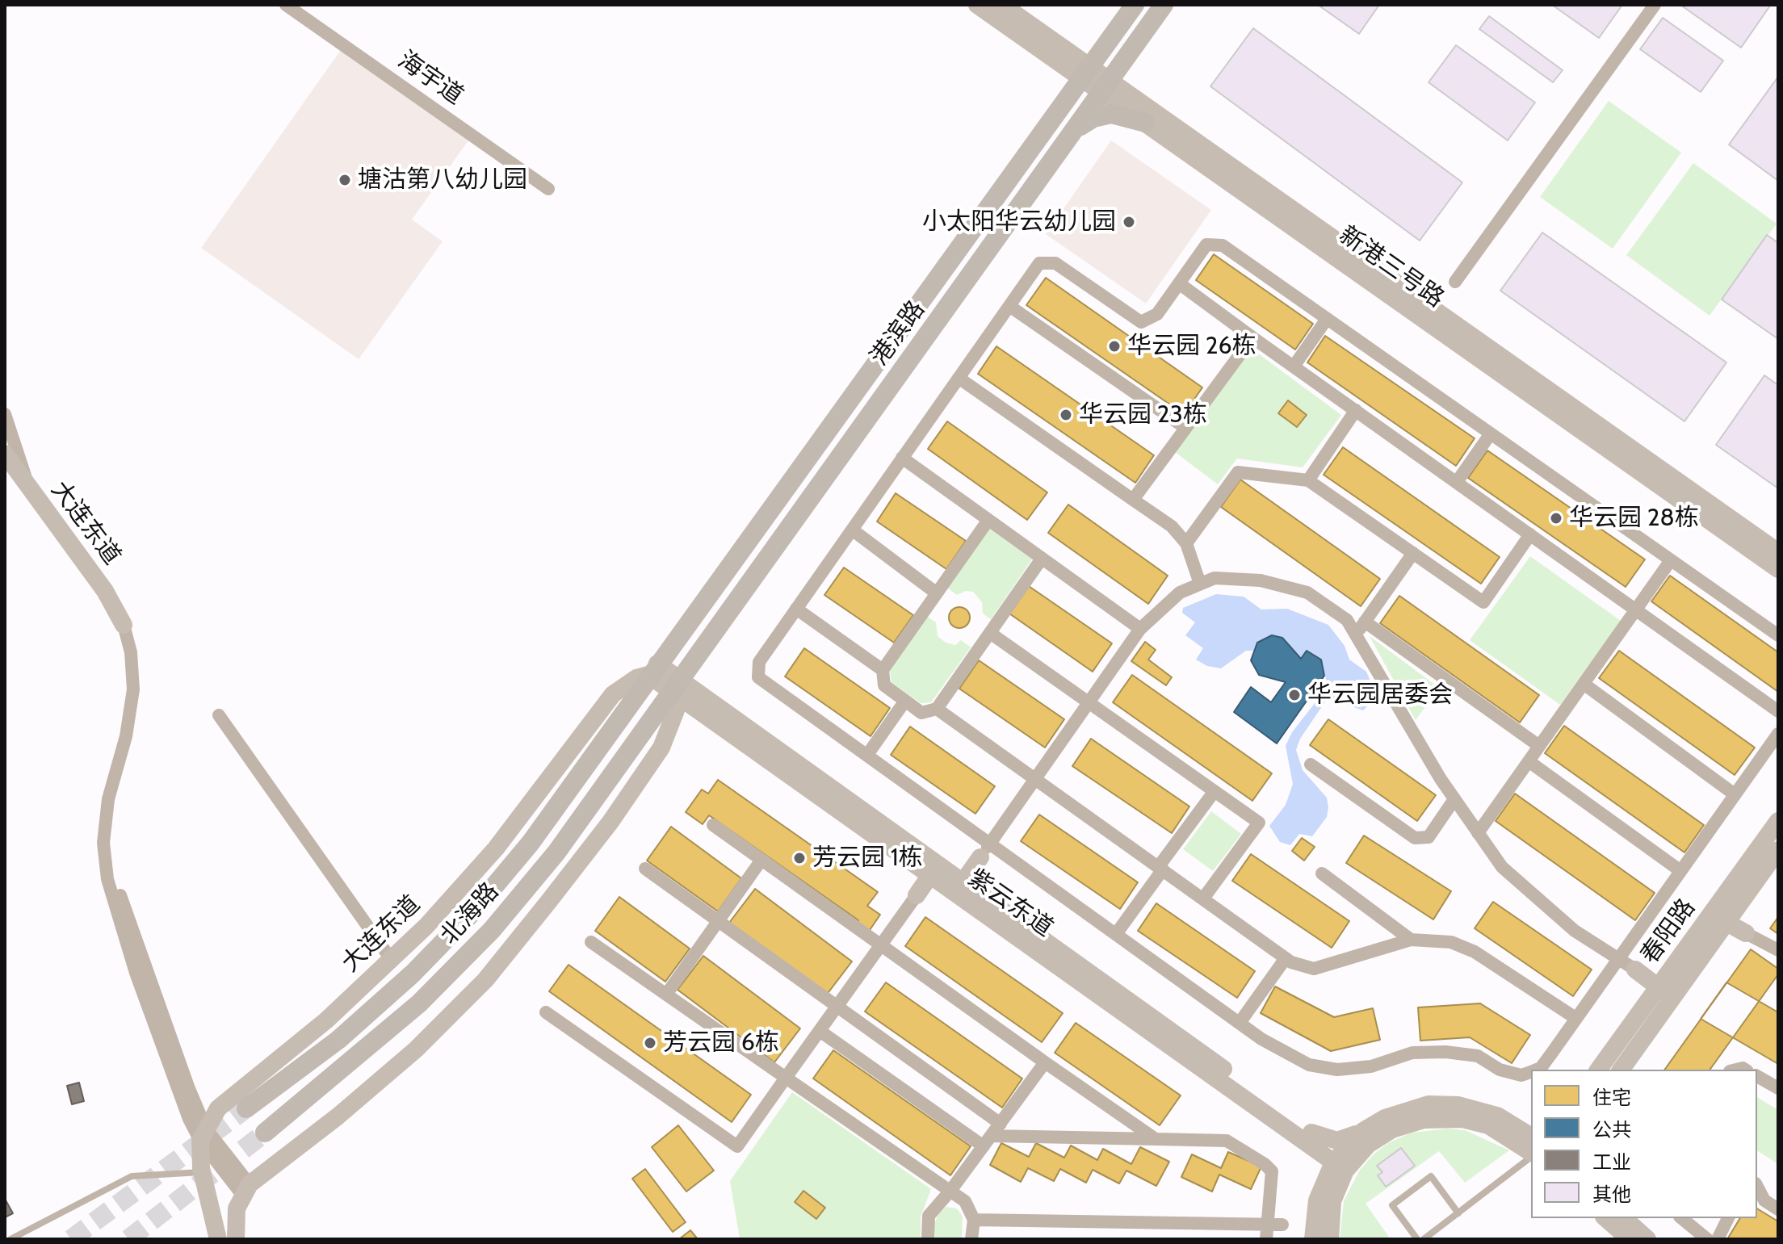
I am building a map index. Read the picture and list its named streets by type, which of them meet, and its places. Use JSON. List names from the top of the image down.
{
  "streets": {
    "main road": [
      "新港三号路",
      "港滨路",
      "大连东道",
      "紫云东道",
      "北海路",
      "春阳路"
    ],
    "street": ["海宇道"]
  },
  "crossings": [
    ["新港三号路", "港滨路"],
    ["港滨路", "大连东道"],
    ["港滨路", "紫云东道"],
    ["港滨路", "北海路"],
    ["大连东道", "紫云东道"],
    ["大连东道", "北海路"],
    ["紫云东道", "北海路"]
  ],
  "places": [
    "塘沽第八幼儿园",
    "小太阳华云幼儿园",
    "华云园 26栋",
    "华云园 23栋",
    "华云园 28栋",
    "华云园居委会",
    "芳云园 1栋",
    "芳云园 6栋"
  ],
  "legend": [
    "住宅",
    "公共",
    "工业",
    "其他"
  ]
}
